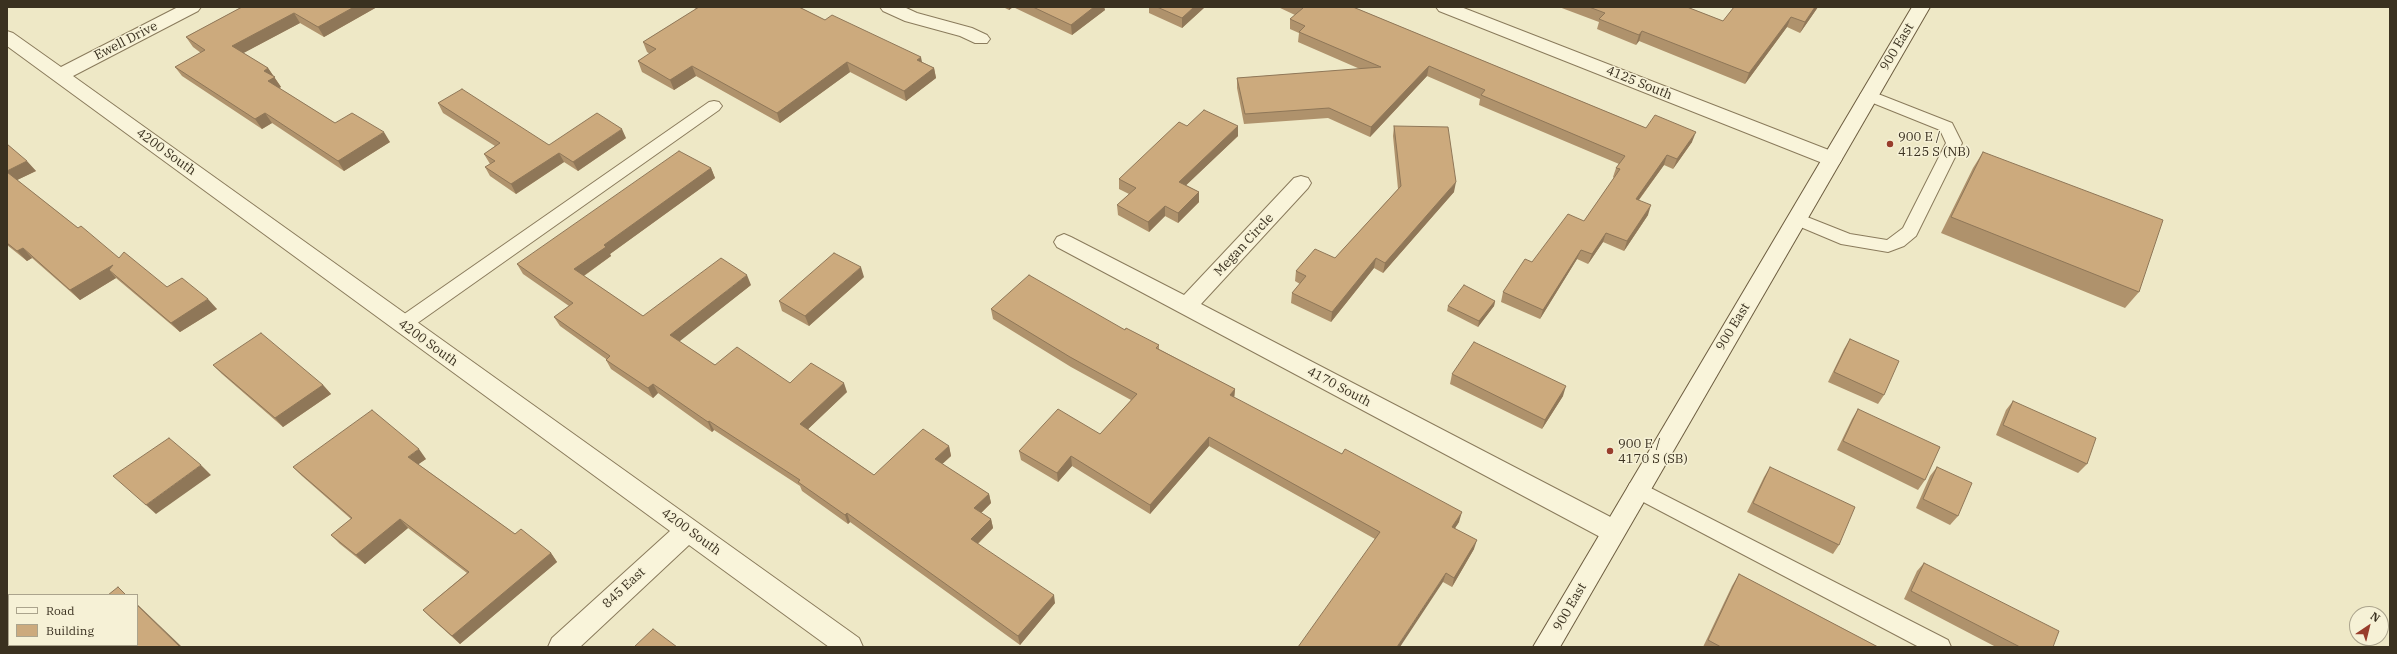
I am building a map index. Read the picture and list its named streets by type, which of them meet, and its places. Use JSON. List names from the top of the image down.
{
  "streets": {
    "street": [
      "Ewell Drive",
      "900 East",
      "4125 South",
      "4200 South",
      "Megan Circle",
      "4170 South",
      "845 East"
    ]
  },
  "crossings": [
    ["Ewell Drive", "4200 South"],
    ["900 East", "4125 South"],
    ["900 East", "4170 South"],
    ["4200 South", "845 East"],
    ["Megan Circle", "4170 South"]
  ],
  "places": ["900 E / 4125 S (NB)", "900 E / 4170 S (SB)"],
  "legend": ["Road", "Building"],
  "north": "top right"
}
